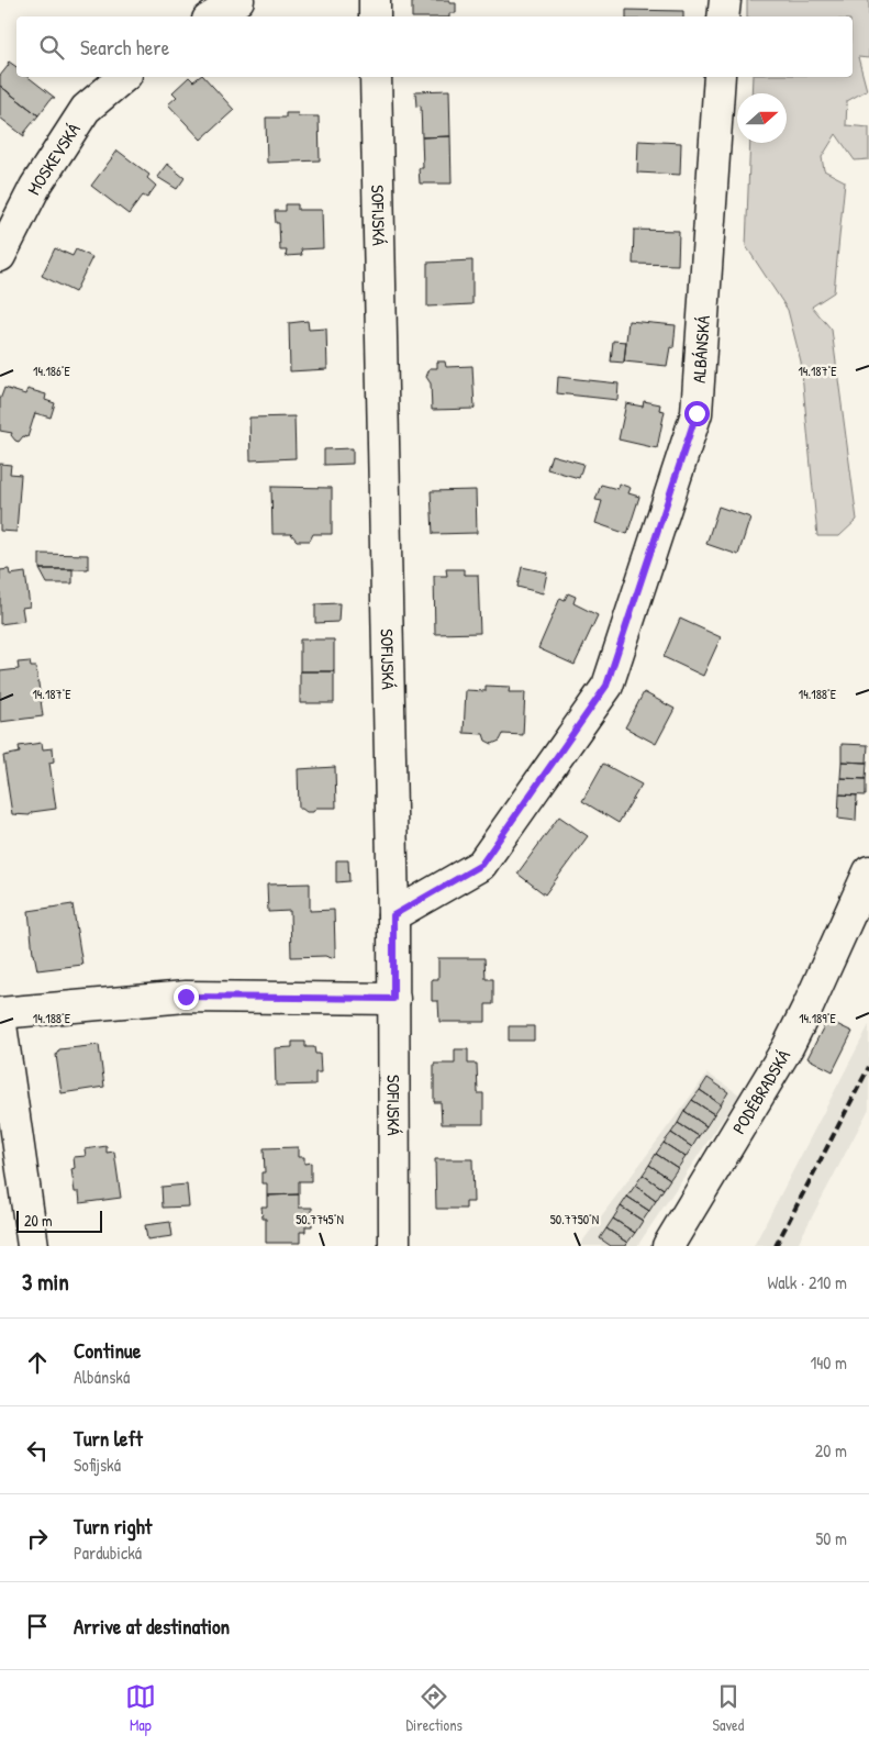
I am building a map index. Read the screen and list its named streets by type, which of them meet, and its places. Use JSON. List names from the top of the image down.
{
  "streets": {
    "street": [
      "MOSKEVSKÁ",
      "SOFIJSKÁ",
      "ALBÁNSKÁ",
      "PODĚBRADSKÁ"
    ]
  },
  "crossings": [
    ["SOFIJSKÁ", "ALBÁNSKÁ"]
  ],
  "scale_bar": "20 m",
  "north": "right",
  "page": {
    "search": "Search here",
    "scale": "20 m",
    "heading": ["3 min", "Walk · 210 m"],
    "list": [
      ["Continue", "Albánská", "140 m"],
      ["Turn left", "Sofijská", "20 m"],
      ["Turn right", "Pardubická", "50 m"],
      "Arrive at destination"
    ],
    "nav": ["Map", "Directions", "Saved"]
  },
  "coordinates": [
    "14.187°E",
    "14.186°E",
    "14.188°E",
    "14.189°E",
    "50.7745°N",
    "50.7750°N"
  ]
}
